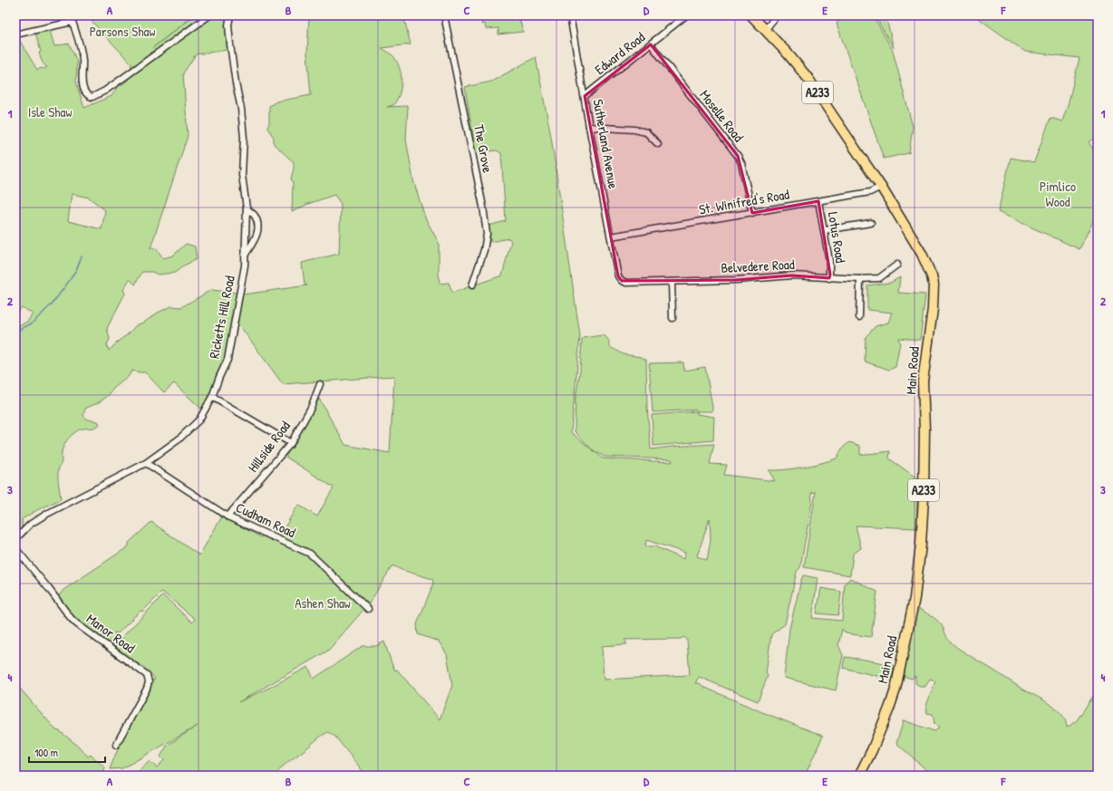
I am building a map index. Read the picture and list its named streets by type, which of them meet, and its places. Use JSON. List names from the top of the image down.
{
  "streets": {
    "main road": ["A233", "Main Road"],
    "street": [
      "Edward Road",
      "Moselle Road",
      "Sutherland Avenue",
      "The Grove",
      "St. Winifred's Road",
      "Lotus Road",
      "Belvedere Road",
      "Ricketts Hill Road",
      "Hillside Road",
      "Cudham Road",
      "Manor Road"
    ]
  },
  "crossings": [
    ["Edward Road", "Moselle Road"],
    ["Edward Road", "Sutherland Avenue"],
    ["Moselle Road", "St. Winifred's Road"],
    ["Sutherland Avenue", "St. Winifred's Road"],
    ["Sutherland Avenue", "Belvedere Road"],
    ["St. Winifred's Road", "Lotus Road"],
    ["St. Winifred's Road", "Main Road"],
    ["Lotus Road", "Belvedere Road"],
    ["Ricketts Hill Road", "Cudham Road"],
    ["Hillside Road", "Cudham Road"]
  ],
  "parks": [
    "Parsons Shaw",
    "Isle Shaw",
    "Pimlico Wood",
    "Ashen Shaw"
  ],
  "scale_bar": "100 m",
  "grid": {
    "columns": [
      "A",
      "B",
      "C",
      "D",
      "E",
      "F"
    ],
    "rows": [
      "1",
      "2",
      "3",
      "4"
    ]
  }
}
